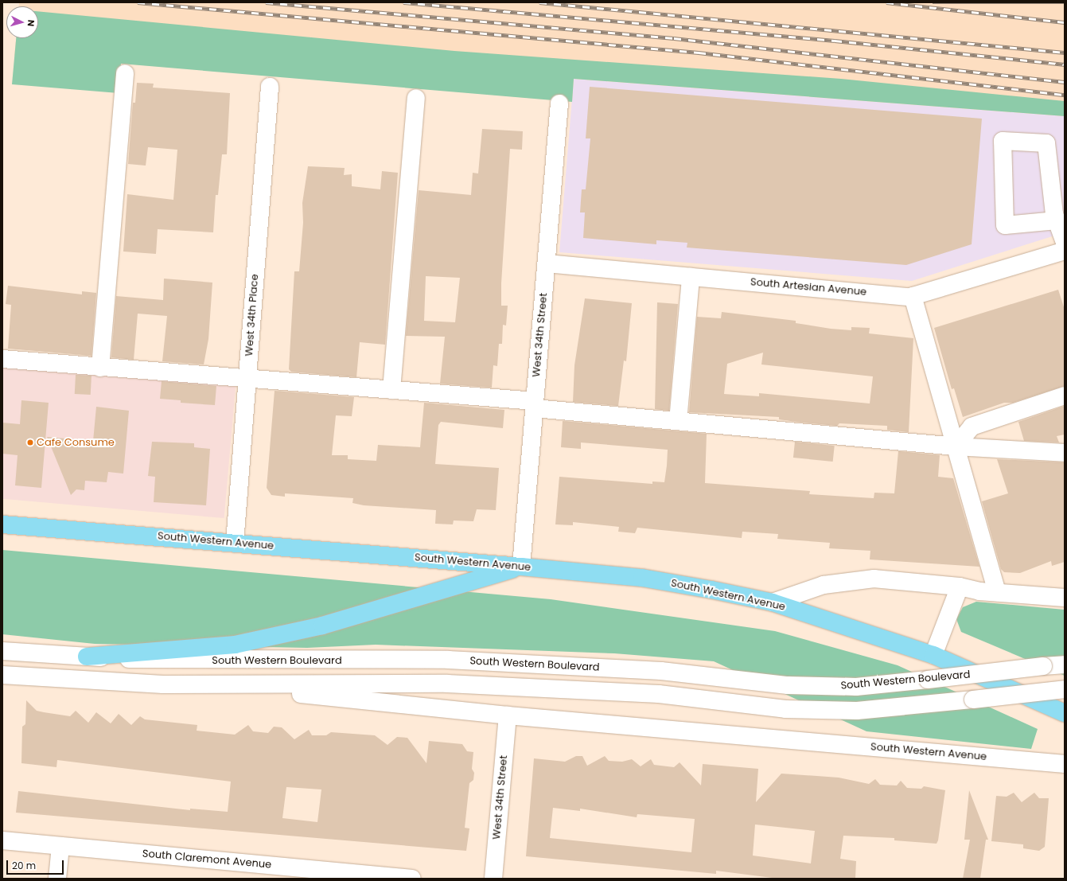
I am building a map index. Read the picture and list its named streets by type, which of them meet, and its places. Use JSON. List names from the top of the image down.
{
  "streets": {
    "main road": ["South Western Avenue"],
    "street": [
      "South Artesian Avenue",
      "West 34th Place",
      "West 34th Street",
      "South Western Boulevard",
      "South Claremont Avenue"
    ]
  },
  "crossings": [
    ["South Artesian Avenue", "West 34th Street"],
    ["West 34th Place", "South Western Avenue"],
    ["West 34th Street", "South Western Avenue"]
  ],
  "places": ["Cafe Consume"],
  "scale_bar": "20 m",
  "north": "right"
}
